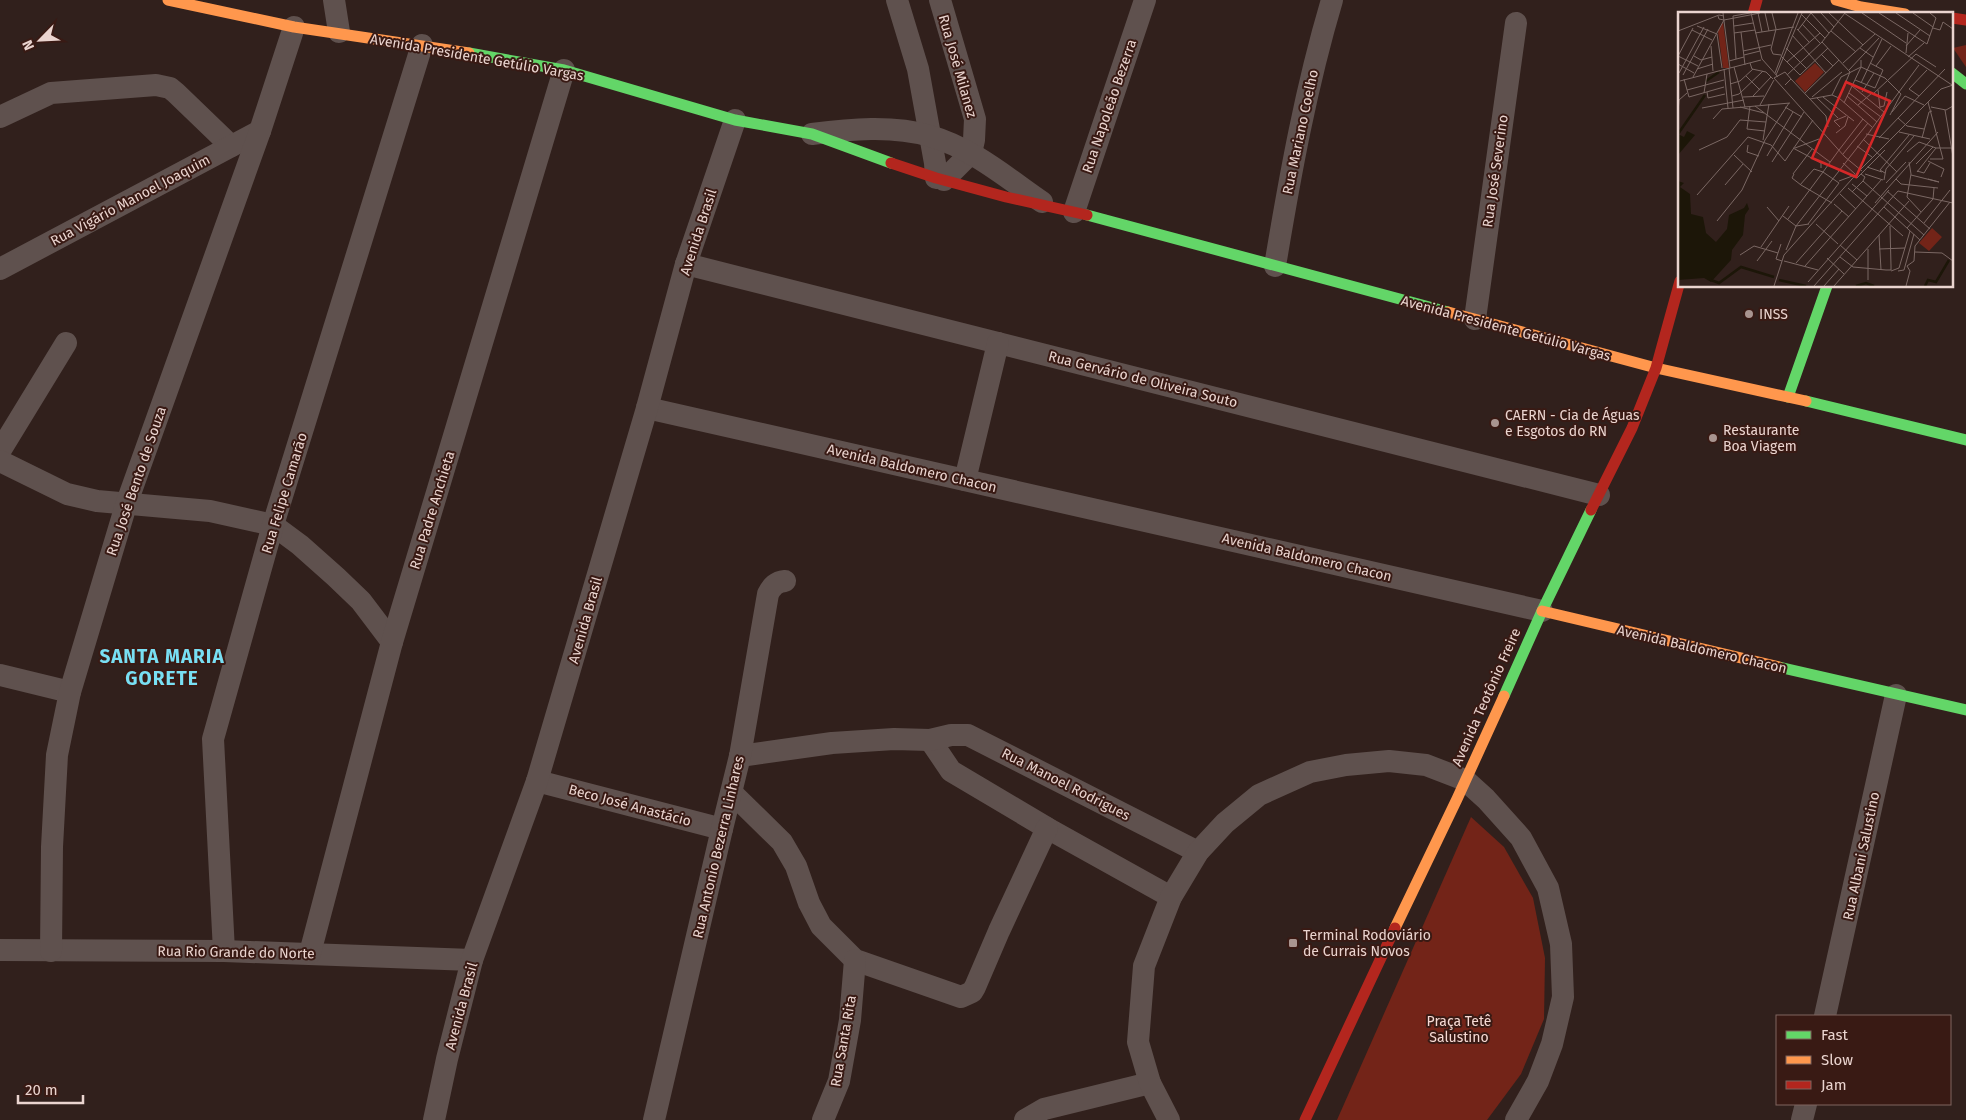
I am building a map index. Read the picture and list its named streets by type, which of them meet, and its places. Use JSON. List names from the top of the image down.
{
  "streets": {
    "main road": ["Avenida Presidente Getúlio Vargas", "Avenida Baldomero Chacon", "Avenida Teotônio Freire"],
    "street": [
      "Rua José Milanez",
      "Rua Napoleão Bezerra",
      "Rua Mariano Coelho",
      "Rua José Severino",
      "Rua Vigário Manoel Joaquim",
      "Avenida Brasil",
      "Rua Gervário de Oliveira Souto",
      "Rua José Bento de Souza",
      "Rua Felipe Camarão",
      "Rua Padre Anchieta",
      "Rua Manoel Rodrigues",
      "Beco José Anastácio",
      "Rua Antonio Bezerra Linhares",
      "Rua Albani Salustino",
      "Rua Rio Grande do Norte",
      "Rua Santa Rita"
    ]
  },
  "crossings": [
    ["Avenida Presidente Getúlio Vargas", "Rua José Milanez"],
    ["Avenida Presidente Getúlio Vargas", "Rua Napoleão Bezerra"],
    ["Avenida Presidente Getúlio Vargas", "Rua Mariano Coelho"],
    ["Avenida Presidente Getúlio Vargas", "Rua José Severino"],
    ["Avenida Presidente Getúlio Vargas", "Avenida Brasil"],
    ["Avenida Presidente Getúlio Vargas", "Rua José Bento de Souza"],
    ["Avenida Presidente Getúlio Vargas", "Rua Felipe Camarão"],
    ["Avenida Presidente Getúlio Vargas", "Rua Padre Anchieta"],
    ["Avenida Presidente Getúlio Vargas", "Avenida Teotônio Freire"],
    ["Rua Vigário Manoel Joaquim", "Rua José Bento de Souza"],
    ["Avenida Brasil", "Rua Gervário de Oliveira Souto"],
    ["Avenida Brasil", "Avenida Baldomero Chacon"],
    ["Avenida Brasil", "Beco José Anastácio"],
    ["Avenida Brasil", "Rua Rio Grande do Norte"],
    ["Rua Gervário de Oliveira Souto", "Avenida Teotônio Freire"],
    ["Avenida Baldomero Chacon", "Avenida Teotônio Freire"],
    ["Avenida Baldomero Chacon", "Rua Albani Salustino"],
    ["Rua José Bento de Souza", "Rua Rio Grande do Norte"],
    ["Rua Felipe Camarão", "Rua Rio Grande do Norte"],
    ["Rua Padre Anchieta", "Rua Rio Grande do Norte"],
    ["Rua Manoel Rodrigues", "Rua Antonio Bezerra Linhares"],
    ["Beco José Anastácio", "Rua Antonio Bezerra Linhares"]
  ],
  "districts": ["SANTA MARIA GORETE"],
  "parks": ["Praça Tetê Salustino"],
  "places": {
    "other": ["INSS", "CAERN - Cia de Águas e Esgotos do RN", "Restaurante Boa Viagem"],
    "transit": ["Terminal Rodoviário de Currais Novos"]
  },
  "legend": ["Fast", "Slow", "Jam"],
  "scale_bar": "20 m",
  "north": "bottom left"
}
